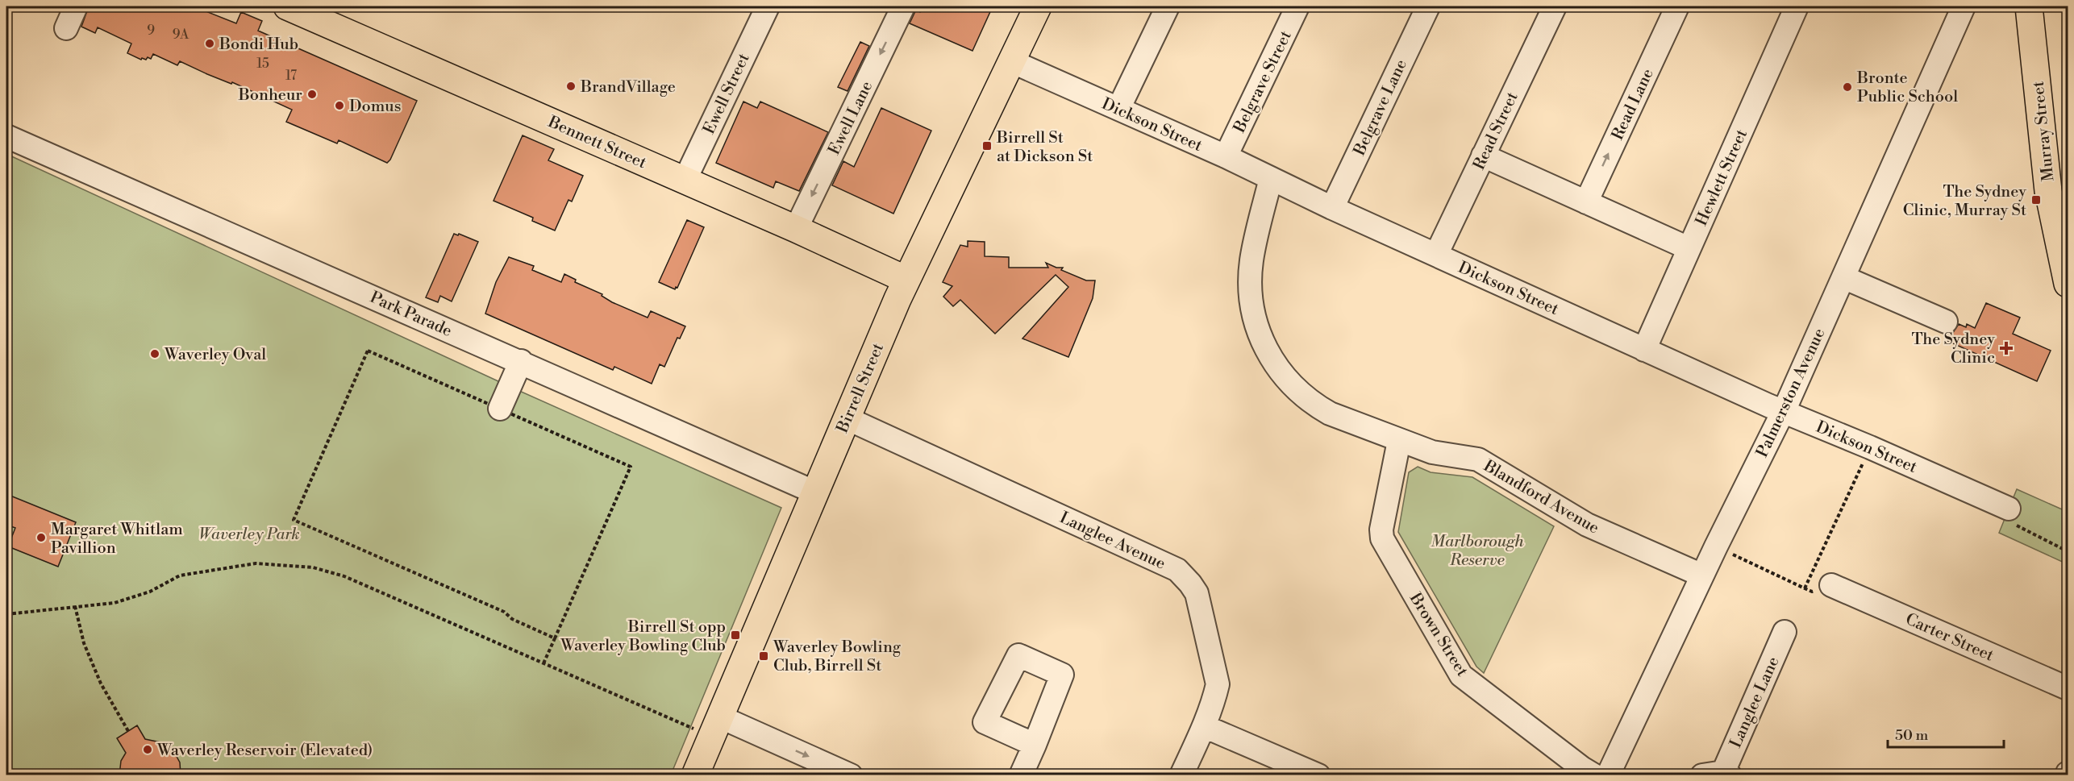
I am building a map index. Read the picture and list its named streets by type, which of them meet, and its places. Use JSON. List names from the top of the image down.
{
  "streets": {
    "main road": ["Murray Street", "Bennett Street", "Birrell Street"],
    "street": [
      "Belgrave Street",
      "Ewell Street",
      "Read Lane",
      "Belgrave Lane",
      "Ewell Lane",
      "Dickson Street",
      "Read Street",
      "Hewlett Street",
      "Park Parade",
      "Palmerston Avenue",
      "Blandford Avenue",
      "Langlee Avenue",
      "Brown Street",
      "Carter Street",
      "Langlee Lane"
    ]
  },
  "crossings": [
    ["Belgrave Street", "Dickson Street"],
    ["Ewell Street", "Bennett Street"],
    ["Belgrave Lane", "Dickson Street"],
    ["Ewell Lane", "Bennett Street"],
    ["Dickson Street", "Read Street"],
    ["Dickson Street", "Hewlett Street"],
    ["Dickson Street", "Birrell Street"],
    ["Dickson Street", "Palmerston Avenue"],
    ["Dickson Street", "Blandford Avenue"],
    ["Bennett Street", "Birrell Street"],
    ["Park Parade", "Birrell Street"],
    ["Birrell Street", "Langlee Avenue"],
    ["Palmerston Avenue", "Blandford Avenue"],
    ["Blandford Avenue", "Brown Street"]
  ],
  "one_way": ["Read Lane", "Ewell Lane"],
  "parks": ["Waverley Park", "Marlborough Reserve"],
  "places": {
    "other": [
      "Bondi Hub",
      "BrandVillage",
      "Bronte Public School",
      "Bonheur",
      "Domus",
      "Waverley Oval",
      "Margaret Whitlam Pavillion",
      "Waverley Reservoir (Elevated)"
    ],
    "transit": [
      "Birrell St at Dickson St",
      "The Sydney Clinic, Murray St",
      "Birrell St opp Waverley Bowling Club",
      "Waverley Bowling Club, Birrell St"
    ],
    "health": ["The Sydney Clinic"]
  },
  "house_numbers": [
    "9",
    "9A",
    "15",
    "17"
  ],
  "scale_bar": "50 m"
}
